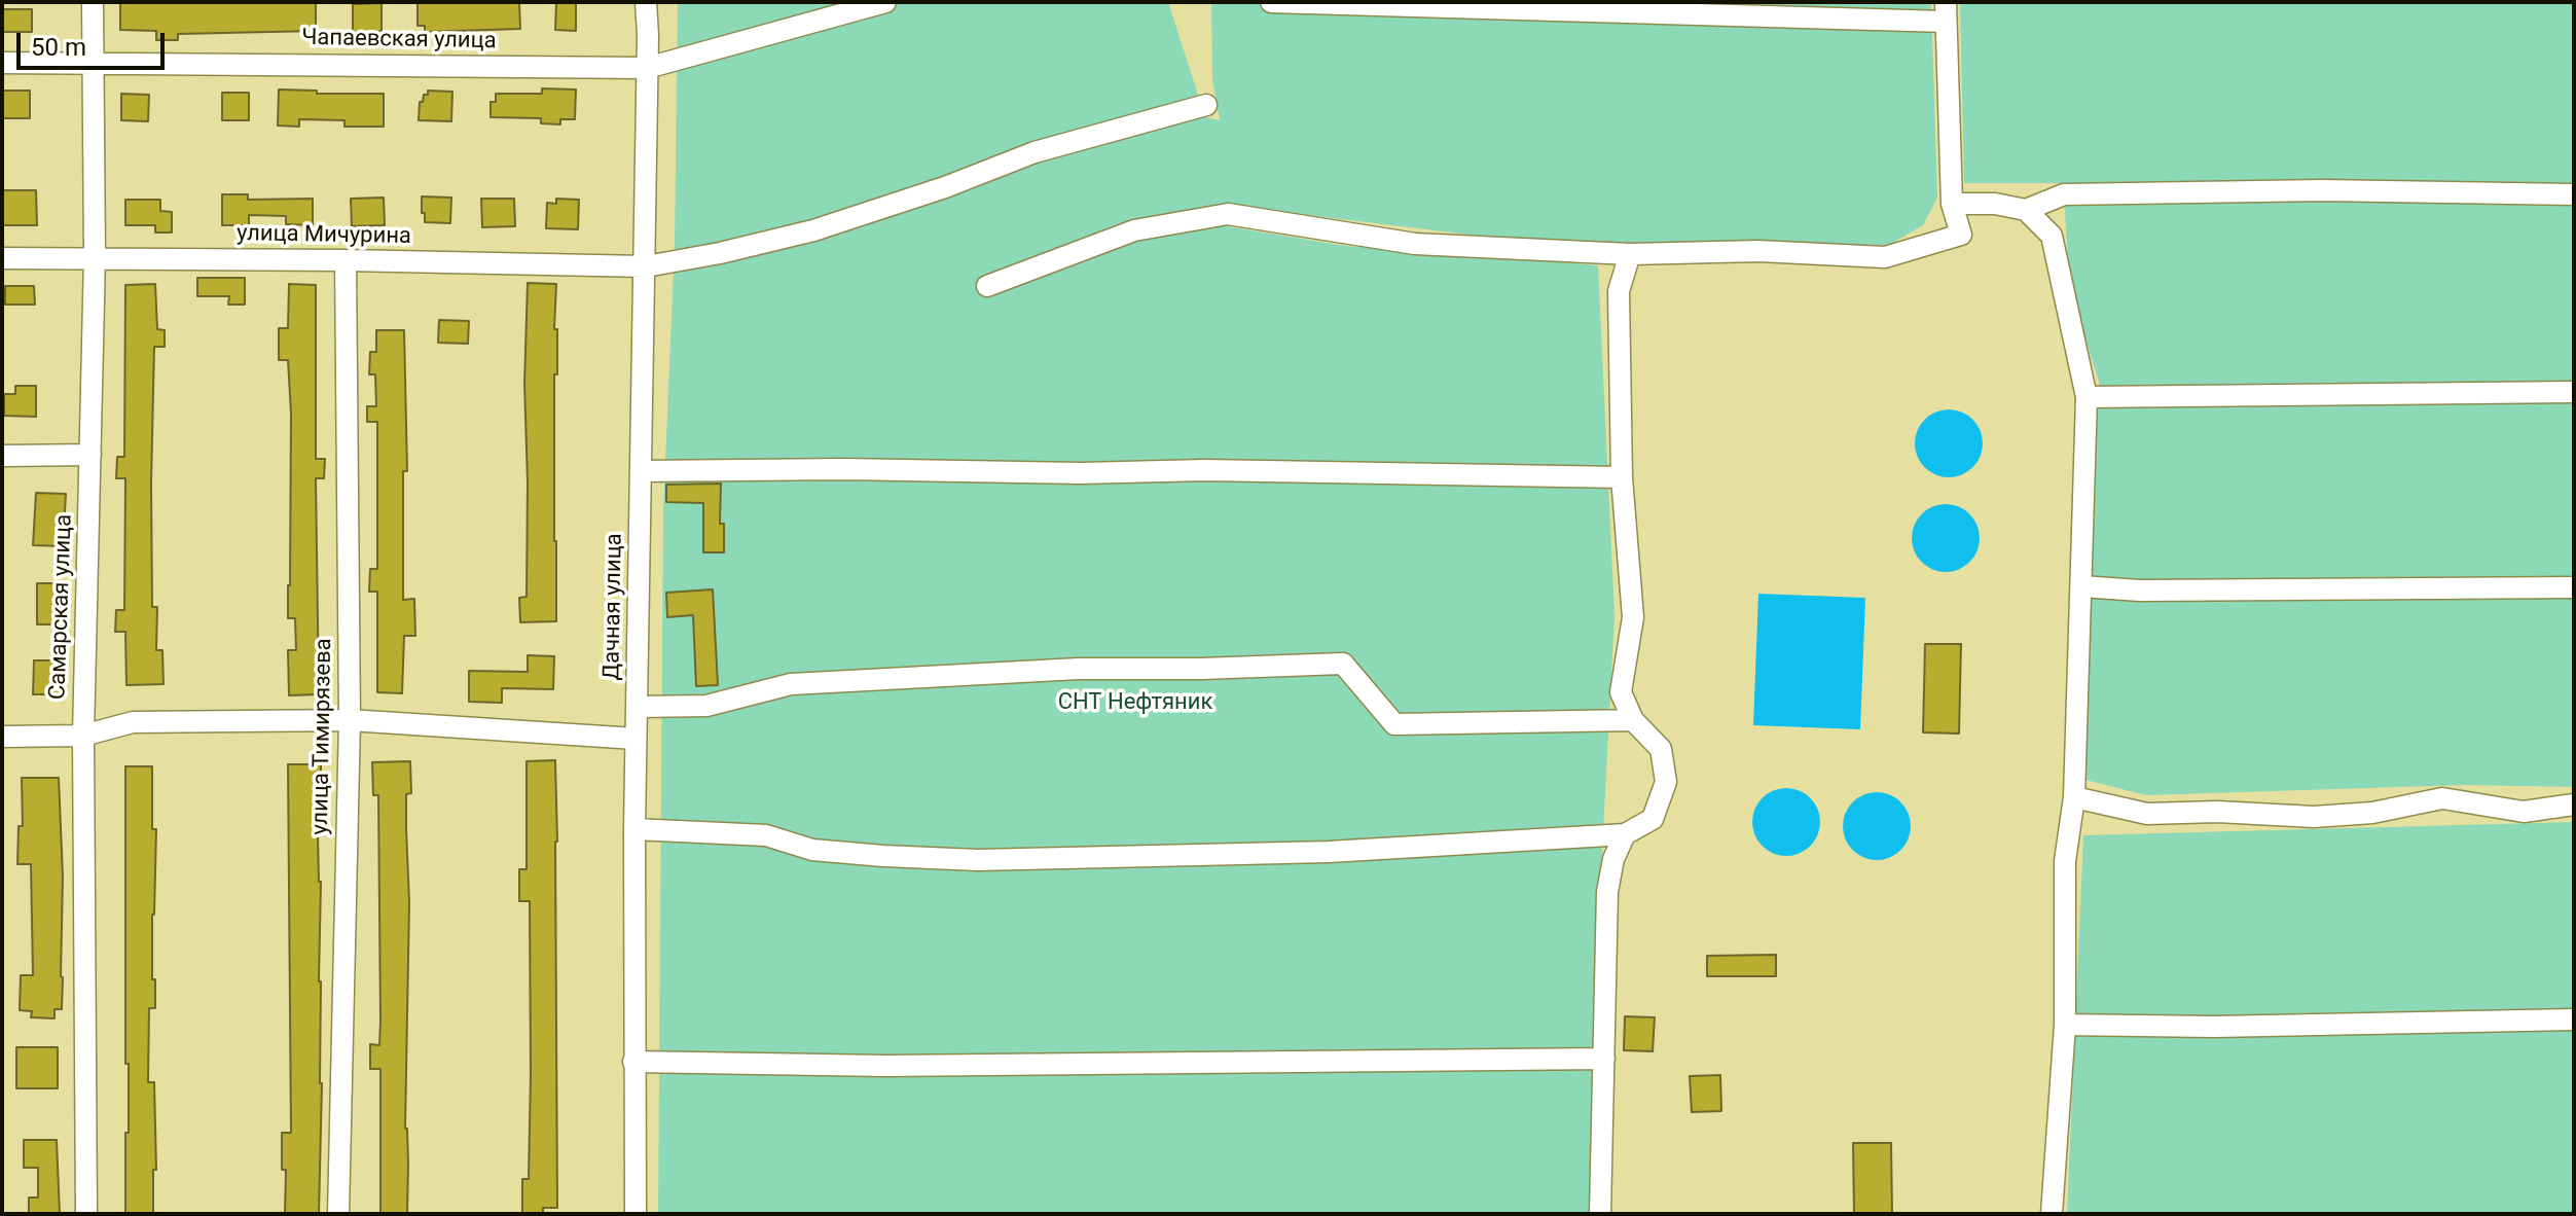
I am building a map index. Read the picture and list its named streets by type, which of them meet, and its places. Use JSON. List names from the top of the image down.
{
  "streets": {
    "street": [
      "Чапаевская улица",
      "улица Мичурина",
      "Самарская улица",
      "Дачная улица",
      "улица Тимирязева"
    ]
  },
  "crossings": [
    ["Чапаевская улица", "Самарская улица"],
    ["Чапаевская улица", "Дачная улица"],
    ["улица Мичурина", "Самарская улица"],
    ["улица Мичурина", "Дачная улица"],
    ["улица Мичурина", "улица Тимирязева"]
  ],
  "parks": ["СНТ Нефтяник"],
  "scale_bar": "50 m"
}
